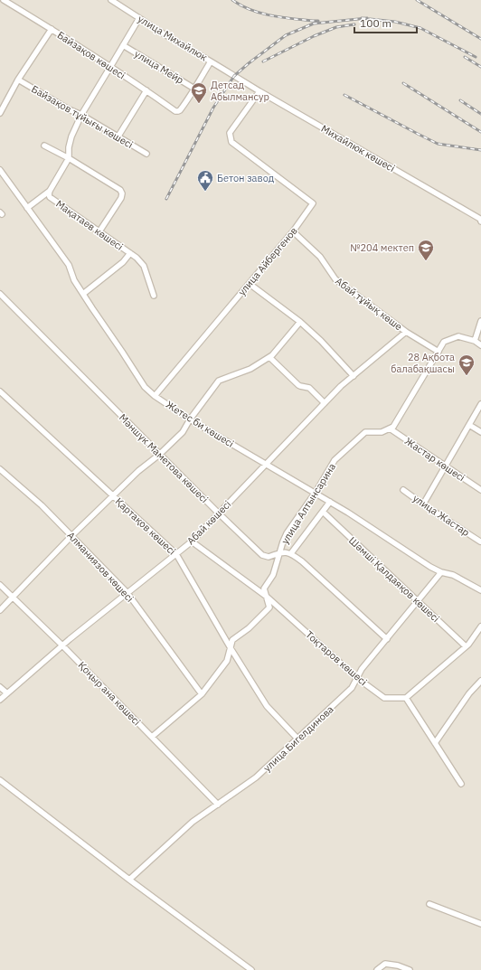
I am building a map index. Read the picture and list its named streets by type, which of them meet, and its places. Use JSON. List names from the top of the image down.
{
  "streets": {
    "street": [
      "улица Михайлюк",
      "Байзақов көшесі",
      "улица Мейр",
      "Байзақов тұйығы көшесі",
      "Михайлюк көшесі",
      "Мақатаев көшесі",
      "улица Айбергенов",
      "Абай тұйық көше",
      "Жетес би көшесі",
      "Мәншүк Маметова көшесі",
      "Жастар көшесі",
      "улица Алтынсарина",
      "улица Жастар",
      "Абай көшесі",
      "Қартақов көшесі",
      "Алманиязов көшесі",
      "Шәмші Қалдаяқов көшесі",
      "Тоқтаров көшесі",
      "Қоңыр ана көшесі",
      "улица Бигелдинова"
    ]
  },
  "crossings": [
    ["улица Михайлюк", "Михайлюк көшесі"],
    ["улица Михайлюк", "Мақатаев көшесі"],
    ["Байзақов көшесі", "улица Мейр"],
    ["Байзақов көшесі", "Мақатаев көшесі"],
    ["улица Мейр", "Мақатаев көшесі"],
    ["Байзақов тұйығы көшесі", "Мақатаев көшесі"],
    ["Михайлюк көшесі", "улица Айбергенов"],
    ["улица Айбергенов", "Абай тұйық көше"],
    ["улица Айбергенов", "Жетес би көшесі"],
    ["Абай тұйық көше", "Абай көшесі"],
    ["Жетес би көшесі", "улица Алтынсарина"],
    ["Жетес би көшесі", "Абай көшесі"],
    ["Жетес би көшесі", "улица Бигелдинова"],
    ["Мәншүк Маметова көшесі", "улица Алтынсарина"],
    ["Мәншүк Маметова көшесі", "Абай көшесі"],
    ["Жастар көшесі", "улица Алтынсарина"],
    ["улица Алтынсарина", "Қартақов көшесі"],
    ["улица Алтынсарина", "Алманиязов көшесі"],
    ["улица Алтынсарина", "Тоқтаров көшесі"],
    ["улица Алтынсарина", "Қоңыр ана көшесі"],
    ["Абай көшесі", "Қартақов көшесі"],
    ["Абай көшесі", "Алманиязов көшесі"],
    ["Абай көшесі", "Тоқтаров көшесі"],
    ["Абай көшесі", "Қоңыр ана көшесі"],
    ["Қартақов көшесі", "улица Бигелдинова"],
    ["Шәмші Қалдаяқов көшесі", "улица Бигелдинова"],
    ["Тоқтаров көшесі", "улица Бигелдинова"],
    ["Қоңыр ана көшесі", "улица Бигелдинова"]
  ],
  "places": {
    "school or university": ["Детсад Абылмансур", "№204 мектеп", "28 Ақбота балабақшасы"],
    "public building": ["Бетон завод"]
  },
  "scale_bar": "100 m"
}
